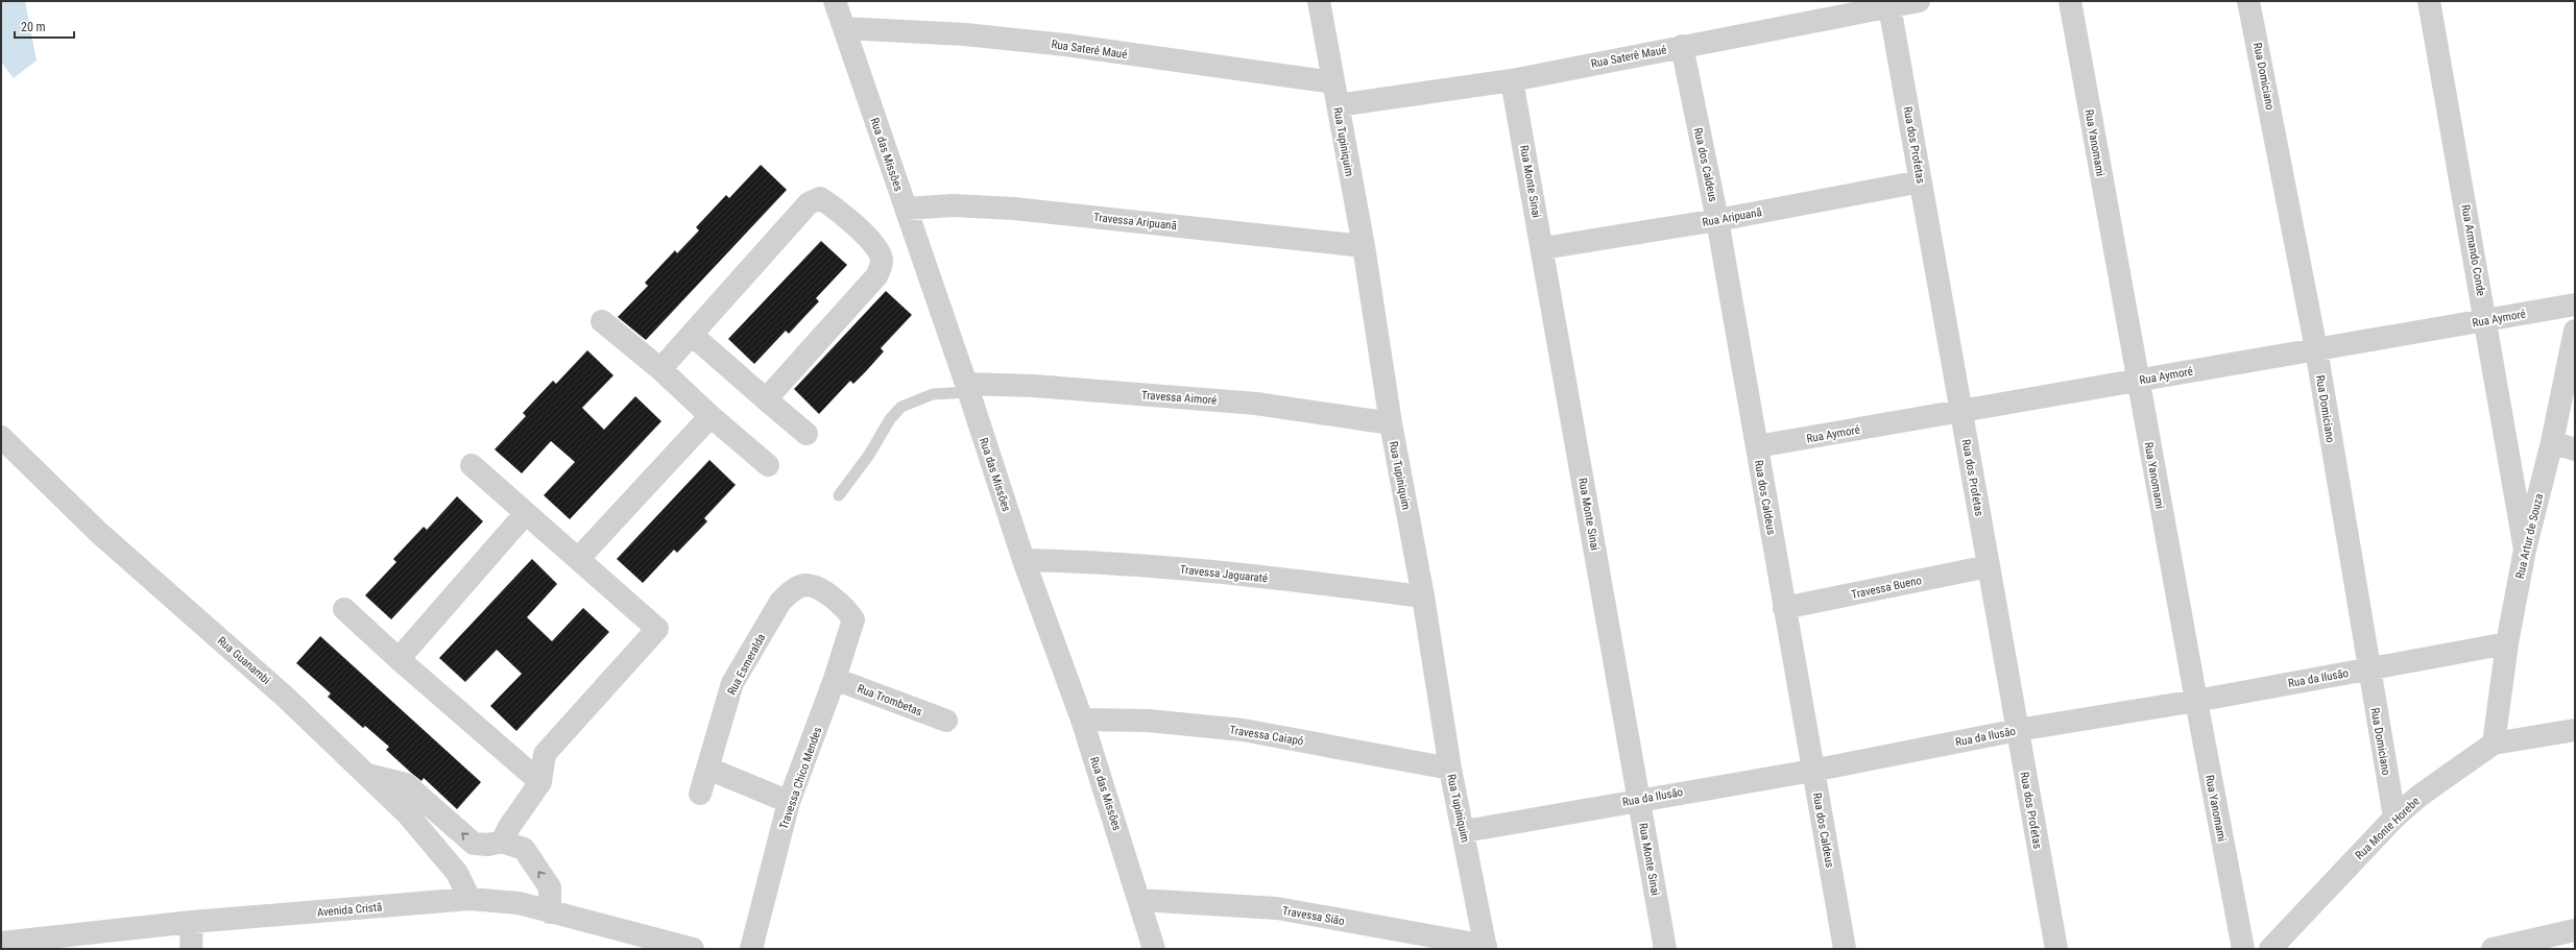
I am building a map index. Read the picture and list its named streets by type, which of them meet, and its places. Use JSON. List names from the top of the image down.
{
  "streets": {
    "street": [
      "Rua Saterê Maué",
      "Rua Domiciano",
      "Rua Tupiniquim",
      "Rua Yanomami",
      "Rua dos Profetas",
      "Rua das Missões",
      "Rua dos Caldeus",
      "Rua Monte Sinai",
      "Rua Aripuanã",
      "Travessa Aripuanã",
      "Rua Armando Conde",
      "Rua Aymoré",
      "Travessa Aimoré",
      "Rua Artur de Souza",
      "Travessa Jaguaraté",
      "Travessa Bueno",
      "Rua Guanambi",
      "Rua Esmeralda",
      "Rua da Ilusão",
      "Rua Trombetas",
      "Travessa Caiapó",
      "Travessa Chico Mendes",
      "Rua Monte Horebe",
      "Avenida Cristã",
      "Travessa Sião"
    ]
  },
  "crossings": [
    ["Rua Saterê Maué", "Rua Tupiniquim"],
    ["Rua Saterê Maué", "Rua dos Profetas"],
    ["Rua Saterê Maué", "Rua das Missões"],
    ["Rua Saterê Maué", "Rua dos Caldeus"],
    ["Rua Saterê Maué", "Rua Monte Sinai"],
    ["Rua Domiciano", "Rua Aymoré"],
    ["Rua Domiciano", "Rua da Ilusão"],
    ["Rua Domiciano", "Rua Monte Horebe"],
    ["Rua Tupiniquim", "Travessa Aripuanã"],
    ["Rua Tupiniquim", "Travessa Aimoré"],
    ["Rua Tupiniquim", "Travessa Jaguaraté"],
    ["Rua Tupiniquim", "Rua da Ilusão"],
    ["Rua Tupiniquim", "Travessa Caiapó"],
    ["Rua Tupiniquim", "Travessa Sião"],
    ["Rua Yanomami", "Rua Aymoré"],
    ["Rua Yanomami", "Rua da Ilusão"],
    ["Rua dos Profetas", "Rua Aripuanã"],
    ["Rua dos Profetas", "Rua Aymoré"],
    ["Rua dos Profetas", "Travessa Bueno"],
    ["Rua dos Profetas", "Rua da Ilusão"],
    ["Rua das Missões", "Travessa Aripuanã"],
    ["Rua das Missões", "Travessa Aimoré"],
    ["Rua das Missões", "Travessa Jaguaraté"],
    ["Rua das Missões", "Travessa Caiapó"],
    ["Rua das Missões", "Travessa Sião"],
    ["Rua dos Caldeus", "Rua Aripuanã"],
    ["Rua dos Caldeus", "Rua Aymoré"],
    ["Rua dos Caldeus", "Travessa Bueno"],
    ["Rua dos Caldeus", "Rua da Ilusão"],
    ["Rua Monte Sinai", "Rua Aripuanã"],
    ["Rua Monte Sinai", "Rua da Ilusão"],
    ["Rua Armando Conde", "Rua Aymoré"],
    ["Rua Armando Conde", "Rua Artur de Souza"],
    ["Rua Artur de Souza", "Rua da Ilusão"],
    ["Rua Artur de Souza", "Rua Monte Horebe"],
    ["Rua Guanambi", "Avenida Cristã"],
    ["Rua Esmeralda", "Travessa Chico Mendes"],
    ["Rua Trombetas", "Travessa Chico Mendes"]
  ],
  "scale_bar": "20 m"
}
